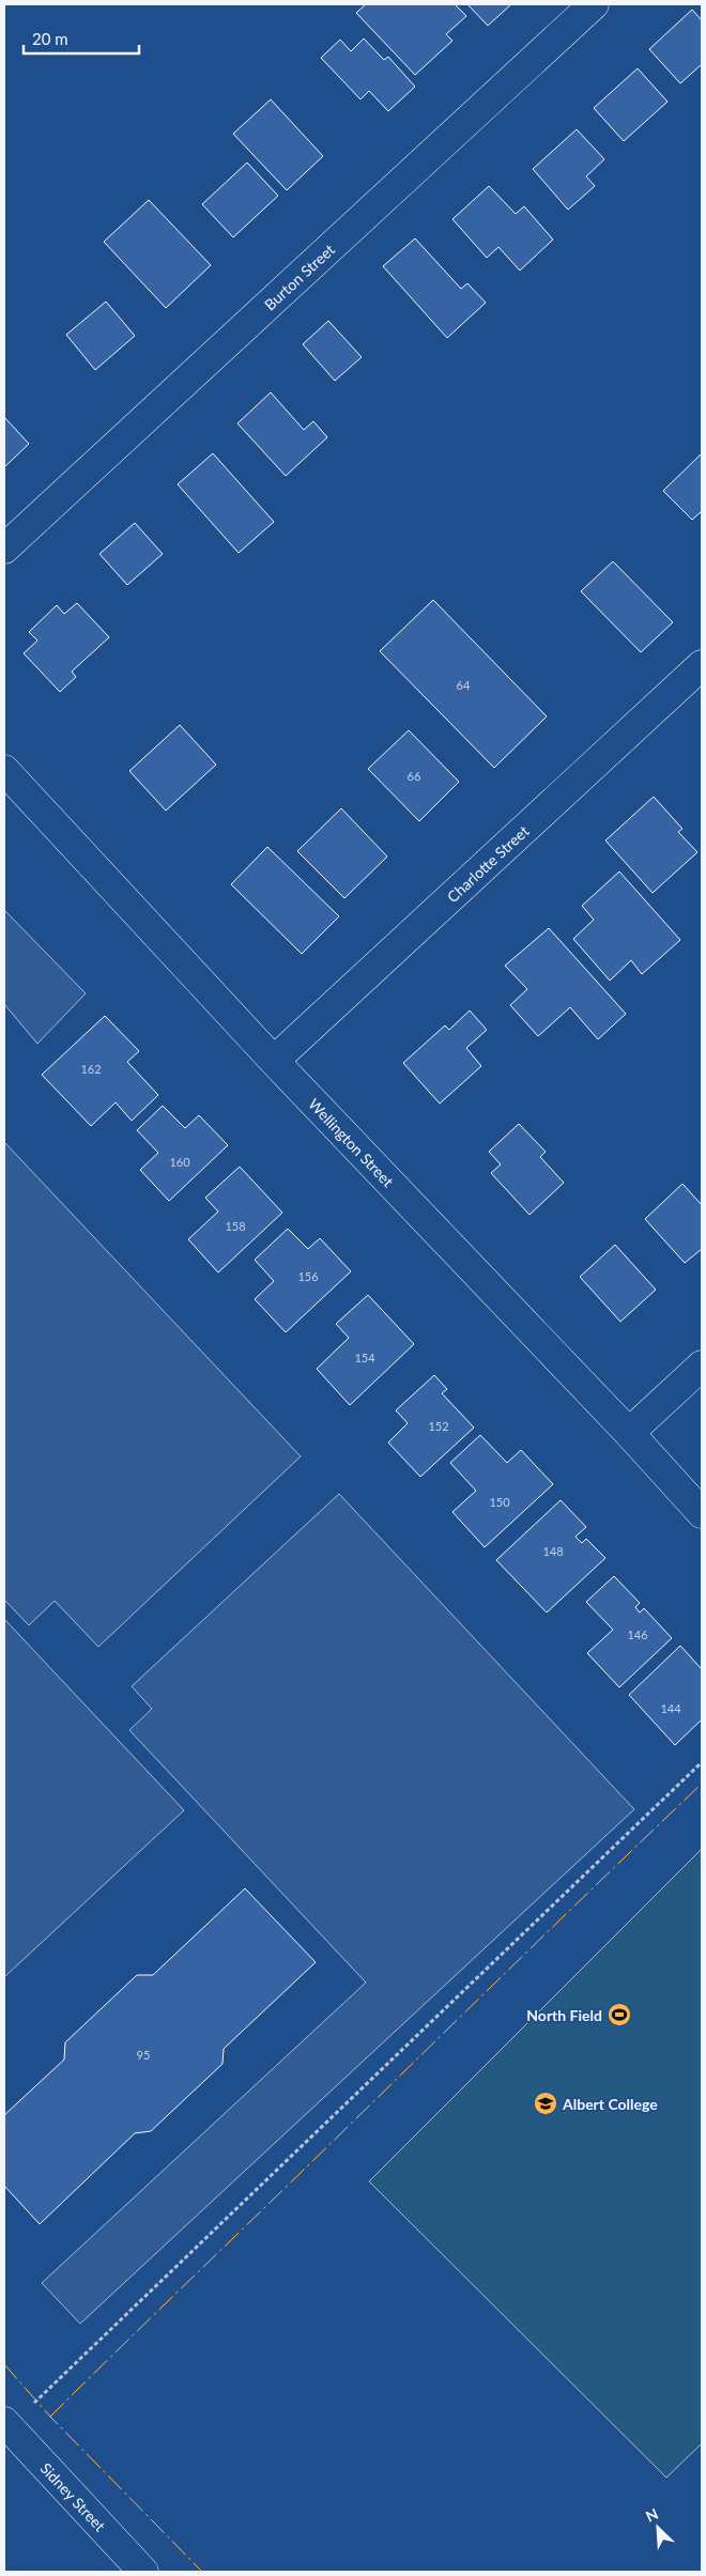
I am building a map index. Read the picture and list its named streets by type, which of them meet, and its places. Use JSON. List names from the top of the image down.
{
  "streets": {
    "street": [
      "Burton Street",
      "Charlotte Street",
      "Wellington Street",
      "Sidney Street"
    ]
  },
  "crossings": [
    ["Charlotte Street", "Wellington Street"]
  ],
  "places": {
    "sports": ["North Field"],
    "school or university": ["Albert College"]
  },
  "house_numbers": [
    "64",
    "66",
    "162",
    "160",
    "158",
    "156",
    "154",
    "152",
    "150",
    "148",
    "146",
    "144",
    "95"
  ],
  "scale_bar": "20 m",
  "north": "top left"
}
